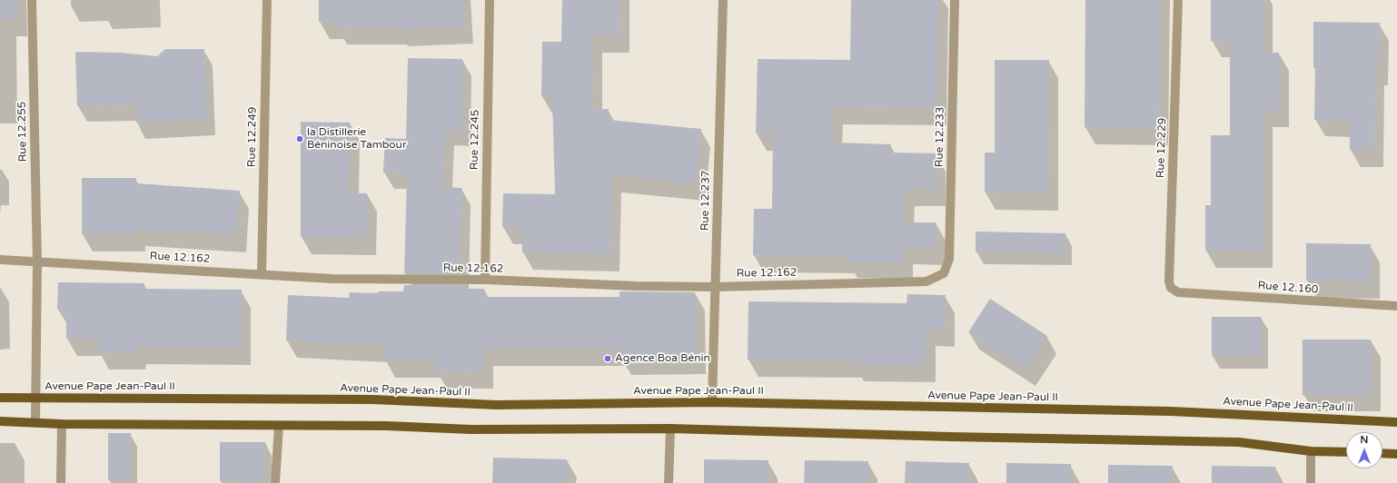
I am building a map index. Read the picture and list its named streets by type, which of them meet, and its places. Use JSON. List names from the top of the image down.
{
  "streets": {
    "main road": ["Avenue Pape Jean-Paul II"],
    "street": [
      "Rue 12.255",
      "Rue 12.249",
      "Rue 12.233",
      "Rue 12.245",
      "Rue 12.229",
      "Rue 12.237",
      "Rue 12.162",
      "Rue 12.160"
    ]
  },
  "crossings": [
    ["Rue 12.255", "Rue 12.162"],
    ["Rue 12.255", "Avenue Pape Jean-Paul II"],
    ["Rue 12.249", "Rue 12.162"],
    ["Rue 12.233", "Rue 12.162"],
    ["Rue 12.245", "Rue 12.162"],
    ["Rue 12.229", "Rue 12.160"],
    ["Rue 12.237", "Rue 12.162"],
    ["Rue 12.237", "Avenue Pape Jean-Paul II"]
  ],
  "places": ["la Distillerie Béninoise Tambour", "Agence Boa Bénin"],
  "north": "top"
}
